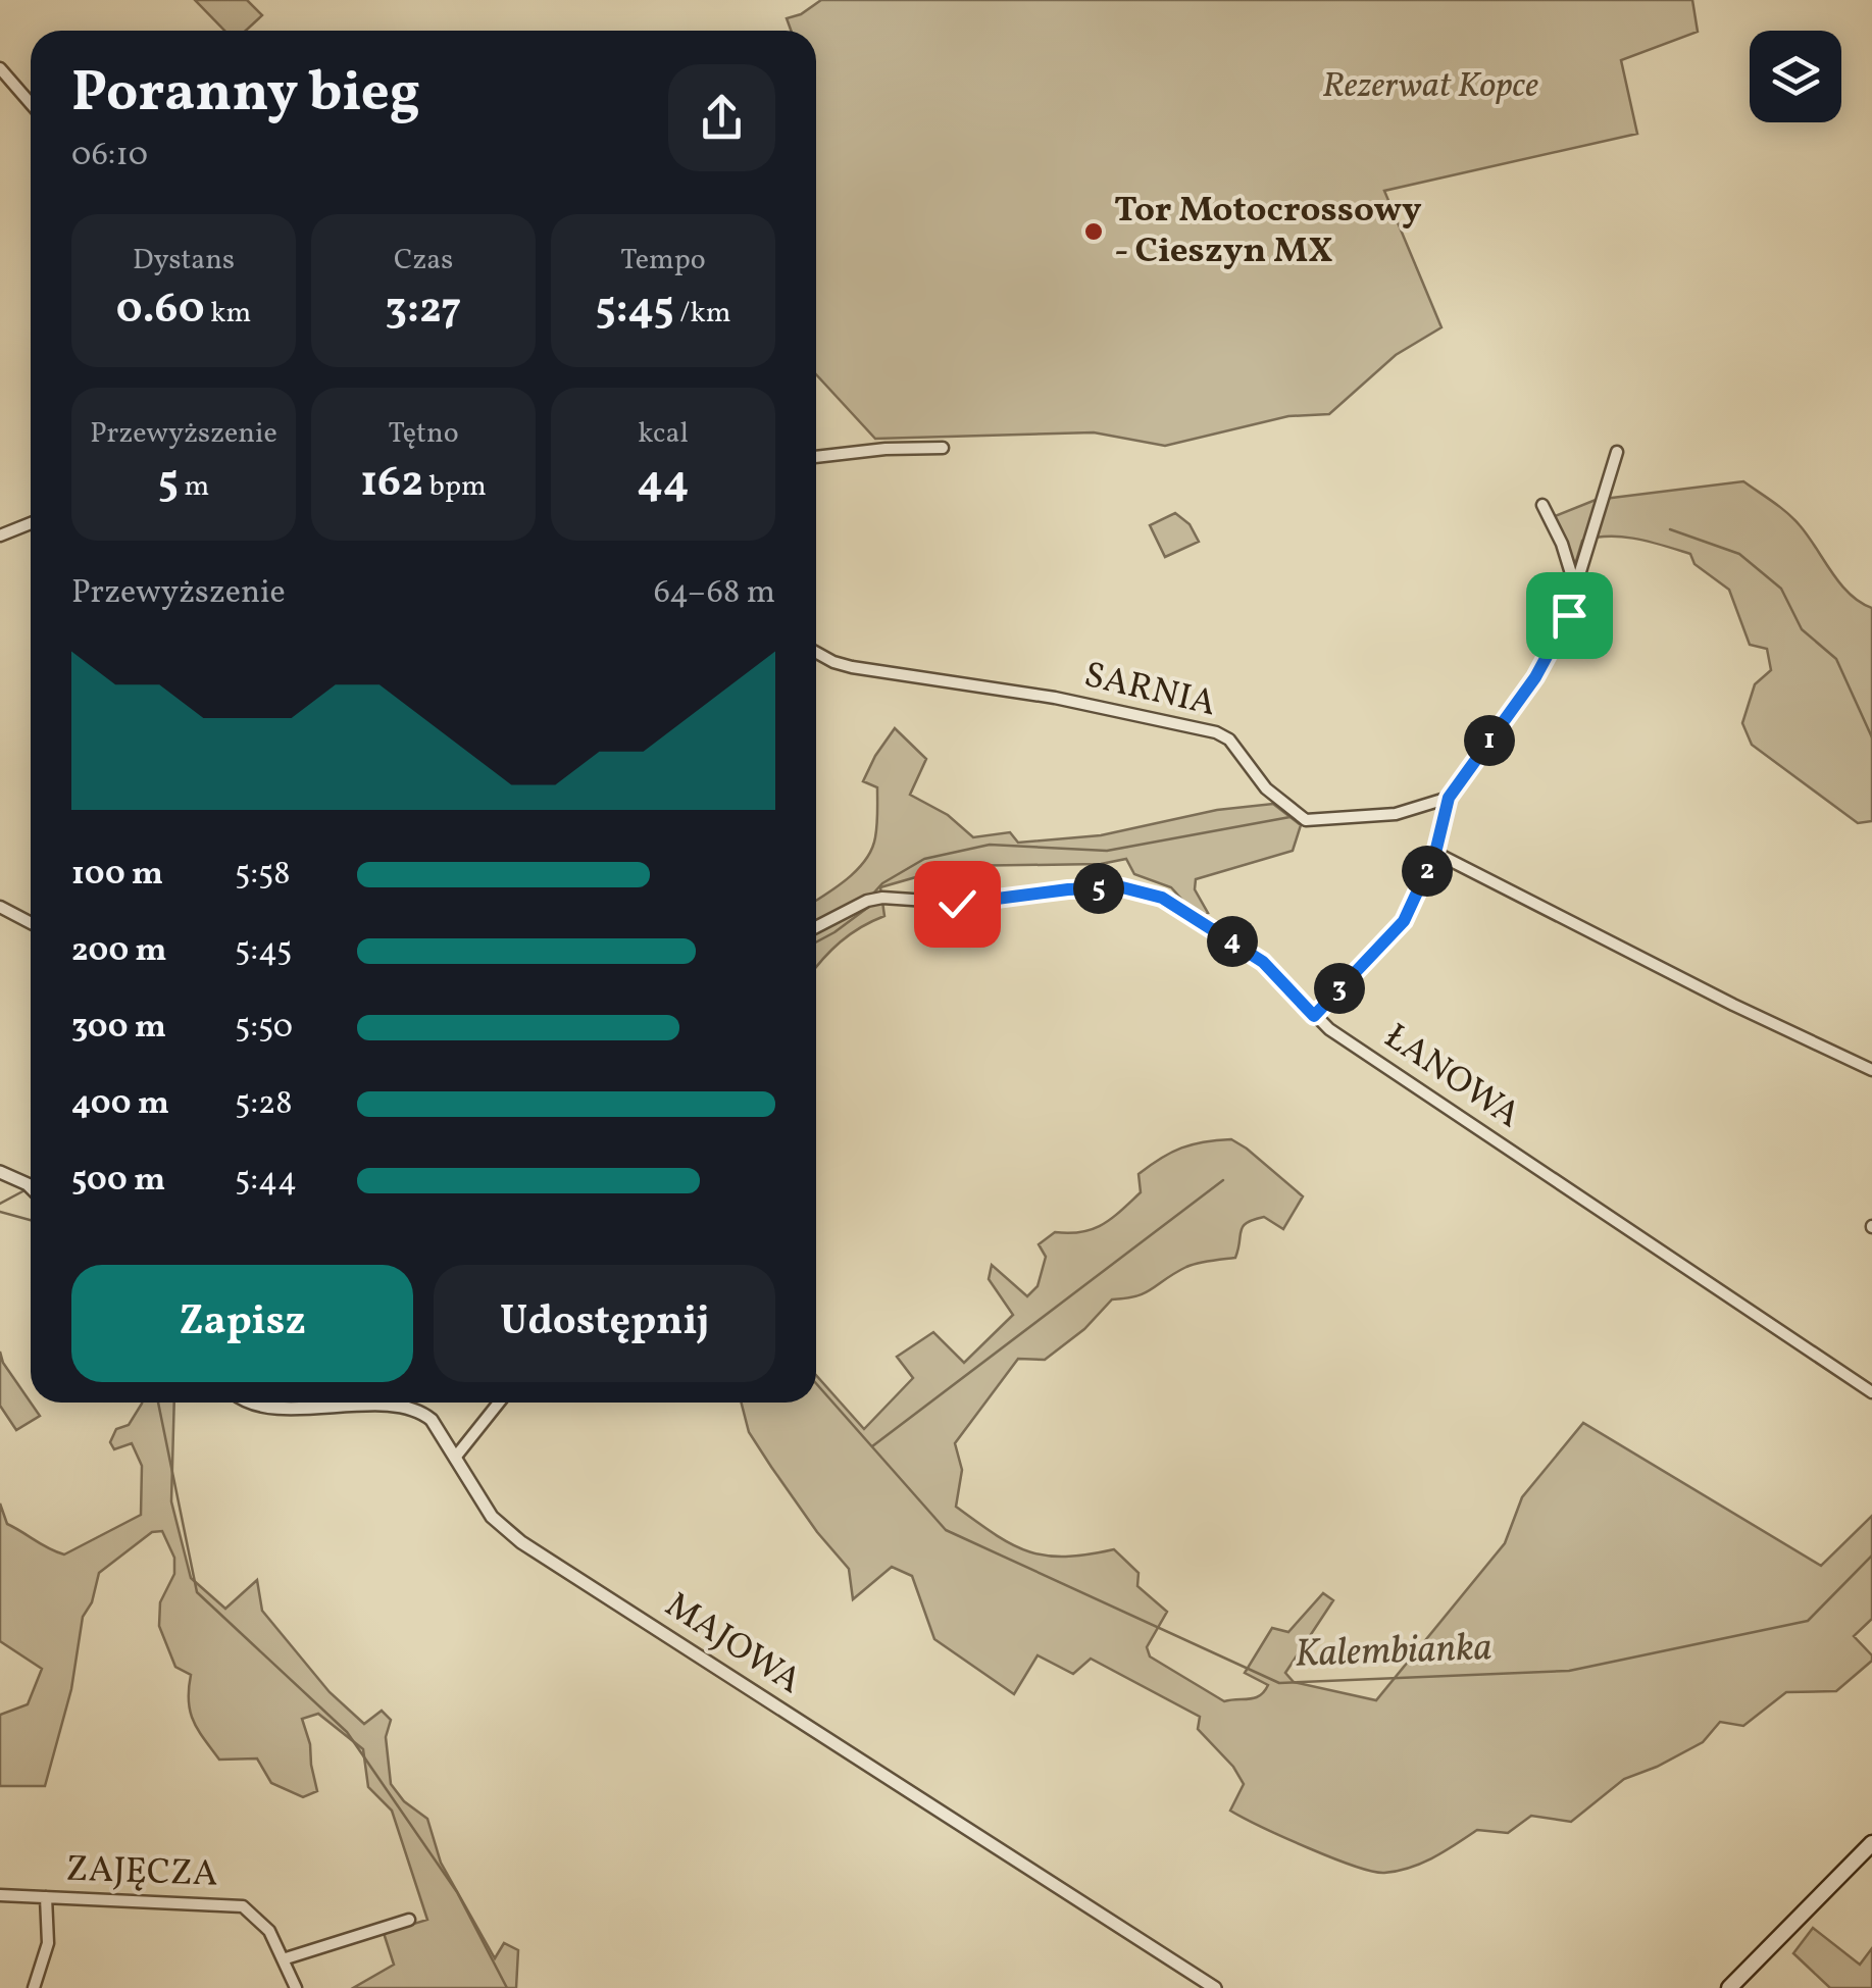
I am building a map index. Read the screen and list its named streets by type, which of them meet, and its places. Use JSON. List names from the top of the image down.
{
  "streets": {
    "street": [
      "SARNIA",
      "ŁANOWA",
      "MAJOWA",
      "ZAJĘCZA"
    ]
  },
  "water": ["Kalembianka"],
  "parks": ["Rezerwat Kopce"],
  "places": ["Tor Motocrossowy - Cieszyn MX"],
  "page": {
    "heading": ["Poranny bieg", "06:10"],
    "stats": [
      ["Dystans", "0.60 km"],
      ["Czas", "3:27"],
      ["Tempo", "5:45 /km"],
      ["Przewyższenie", "5 m"],
      ["Tętno", "162 bpm"],
      ["kcal", "44"]
    ],
    "chart": ["Przewyższenie", "64–68 m"],
    "pins": [
      "1",
      "2",
      "5",
      "4",
      "3"
    ],
    "list": [
      {
        "name": "100 m",
        "note": "5:58"
      },
      {
        "name": "200 m",
        "note": "5:45"
      },
      {
        "name": "300 m",
        "note": "5:50"
      },
      {
        "name": "400 m",
        "note": "5:28"
      },
      {
        "name": "500 m",
        "note": "5:44"
      }
    ],
    "buttons": ["Zapisz", "Udostępnij"]
  }
}
